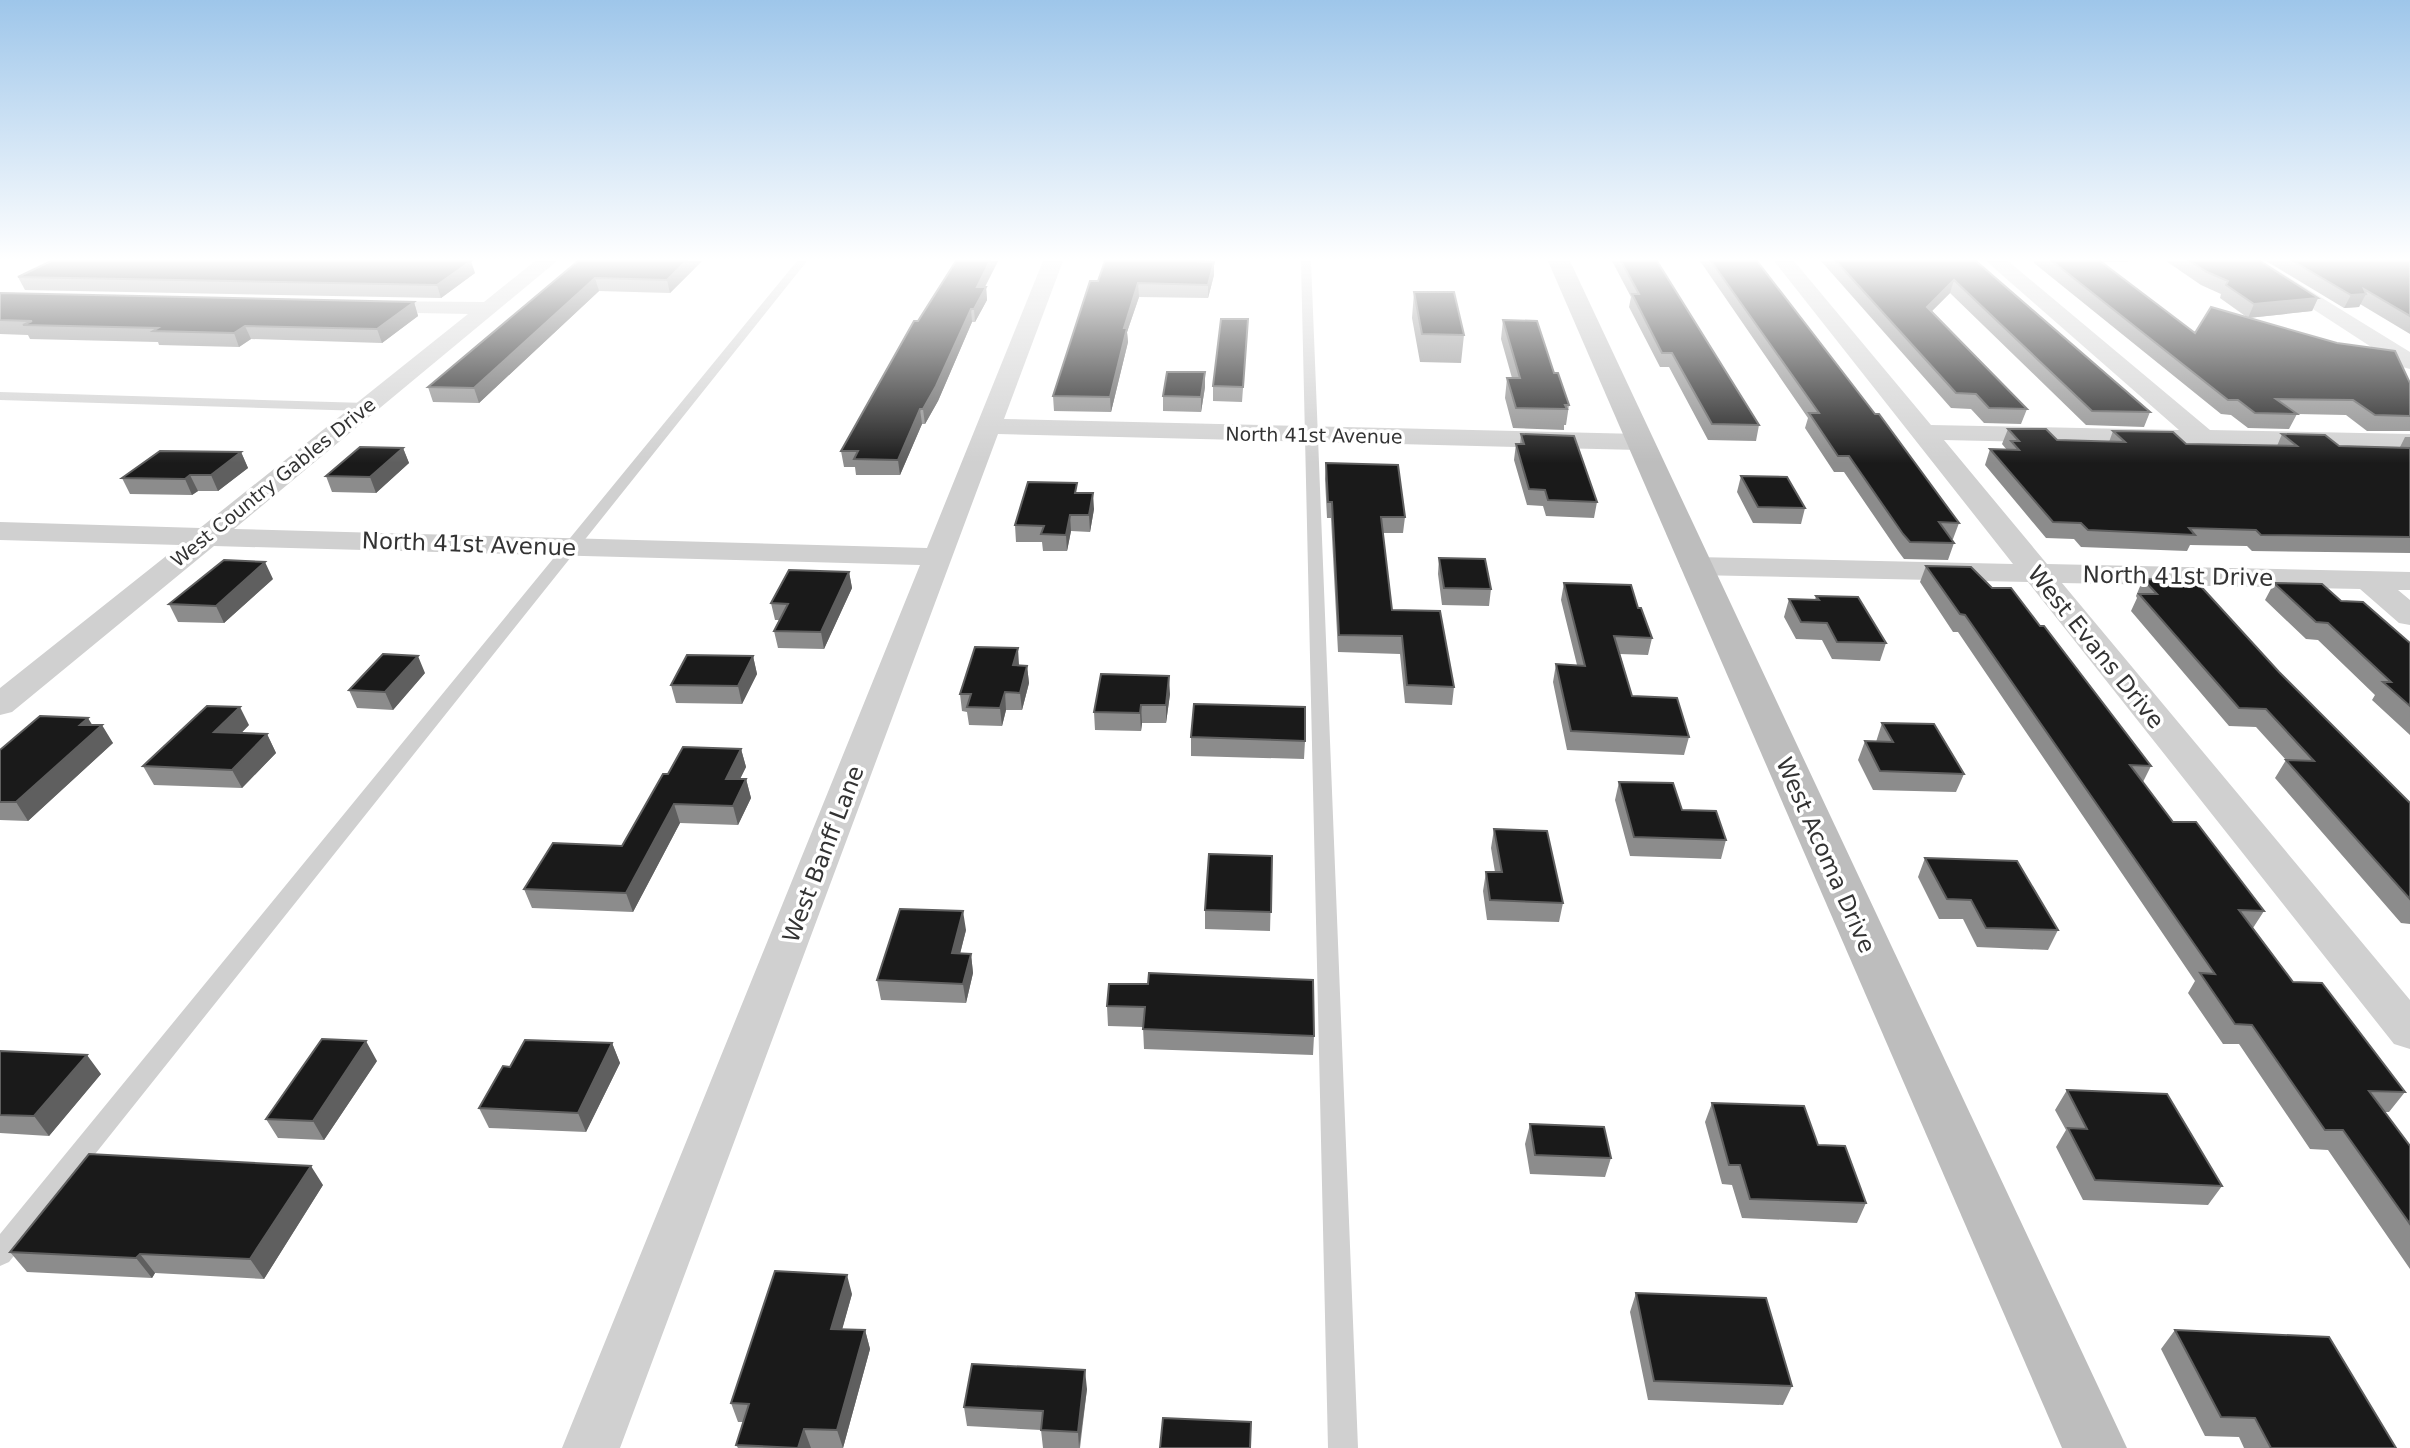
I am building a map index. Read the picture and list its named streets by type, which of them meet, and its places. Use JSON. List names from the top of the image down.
{
  "streets": {
    "street": [
      "North 41st Avenue",
      "West Country Gables Drive",
      "North 41st Drive",
      "West Evans Drive",
      "West Banff Lane",
      "West Acoma Drive"
    ]
  },
  "crossings": [
    ["North 41st Avenue", "West Country Gables Drive"],
    ["North 41st Avenue", "West Banff Lane"],
    ["North 41st Avenue", "West Acoma Drive"],
    ["North 41st Drive", "West Evans Drive"],
    ["North 41st Drive", "West Acoma Drive"]
  ]
}
